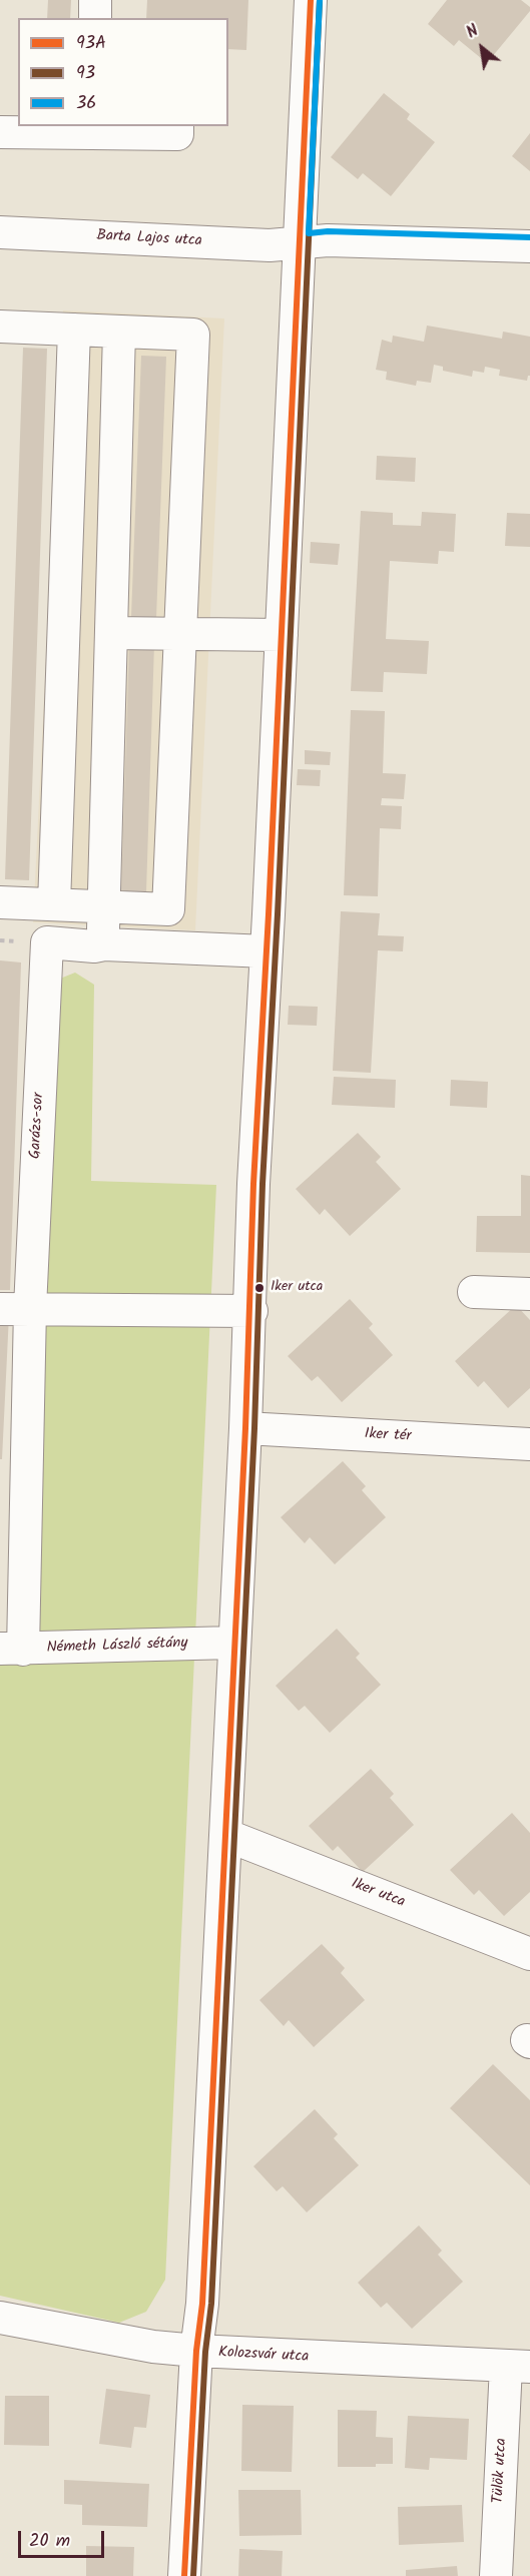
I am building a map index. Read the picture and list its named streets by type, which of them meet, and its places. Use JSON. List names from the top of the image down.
{
  "streets": {
    "street": [
      "Barta Lajos utca",
      "Garázs-sor",
      "Iker tér",
      "Németh László sétány",
      "Iker utca",
      "Kolozsvár utca",
      "Tülök utca"
    ]
  },
  "crossings": [
    ["Garázs-sor", "Németh László sétány"],
    ["Kolozsvár utca", "Tülök utca"]
  ],
  "places": ["Iker utca"],
  "lines": ["transit line 93A", "transit line 93", "transit line 36"],
  "legend": ["93A", "93", "36"],
  "scale_bar": "20 m",
  "north": "top left"
}
